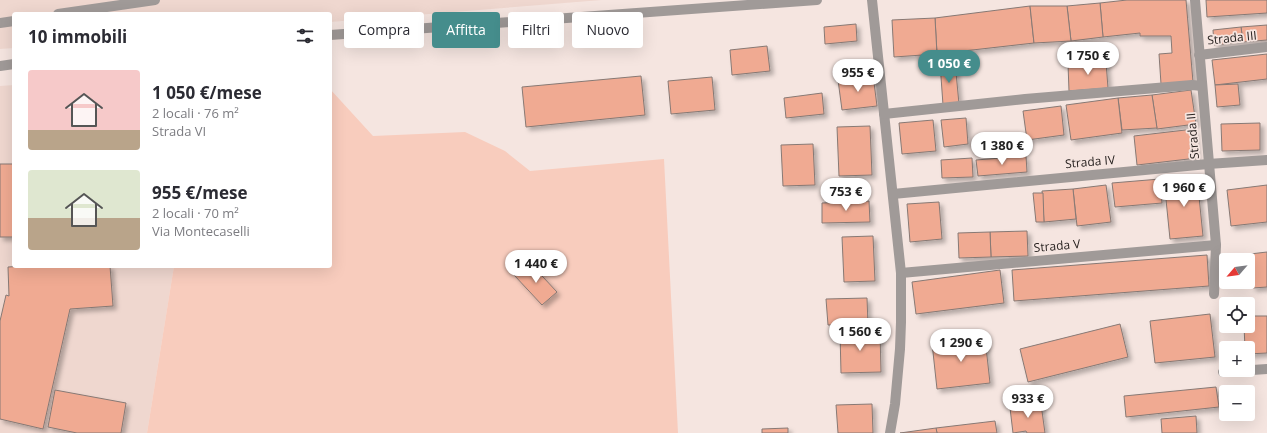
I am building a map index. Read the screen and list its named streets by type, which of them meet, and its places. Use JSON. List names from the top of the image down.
{
  "streets": {
    "street": [
      "Strada III",
      "Strada II",
      "Strada IV",
      "Strada V"
    ]
  },
  "crossings": [
    ["Strada III", "Strada II"],
    ["Strada II", "Strada IV"],
    ["Strada II", "Strada V"]
  ],
  "north": "bottom left",
  "page": {
    "chip": [
      "Compra",
      "Affitta",
      "Filtri",
      "Nuovo"
    ],
    "heading": "10 immobili",
    "price": [
      "1 750 €",
      "1 050 €",
      "955 €",
      "1 380 €",
      "1 960 €",
      "753 €",
      "1 440 €",
      "1 560 €",
      "1 290 €",
      "933 €"
    ],
    "list": [
      {
        "name": "1 050 €/mese",
        "note": "2 locali · 76 m² · Strada VI"
      },
      {
        "name": "955 €/mese",
        "note": "2 locali · 70 m² · Via Montecaselli"
      }
    ],
    "map_buttons": ["+", "−"]
  }
}
